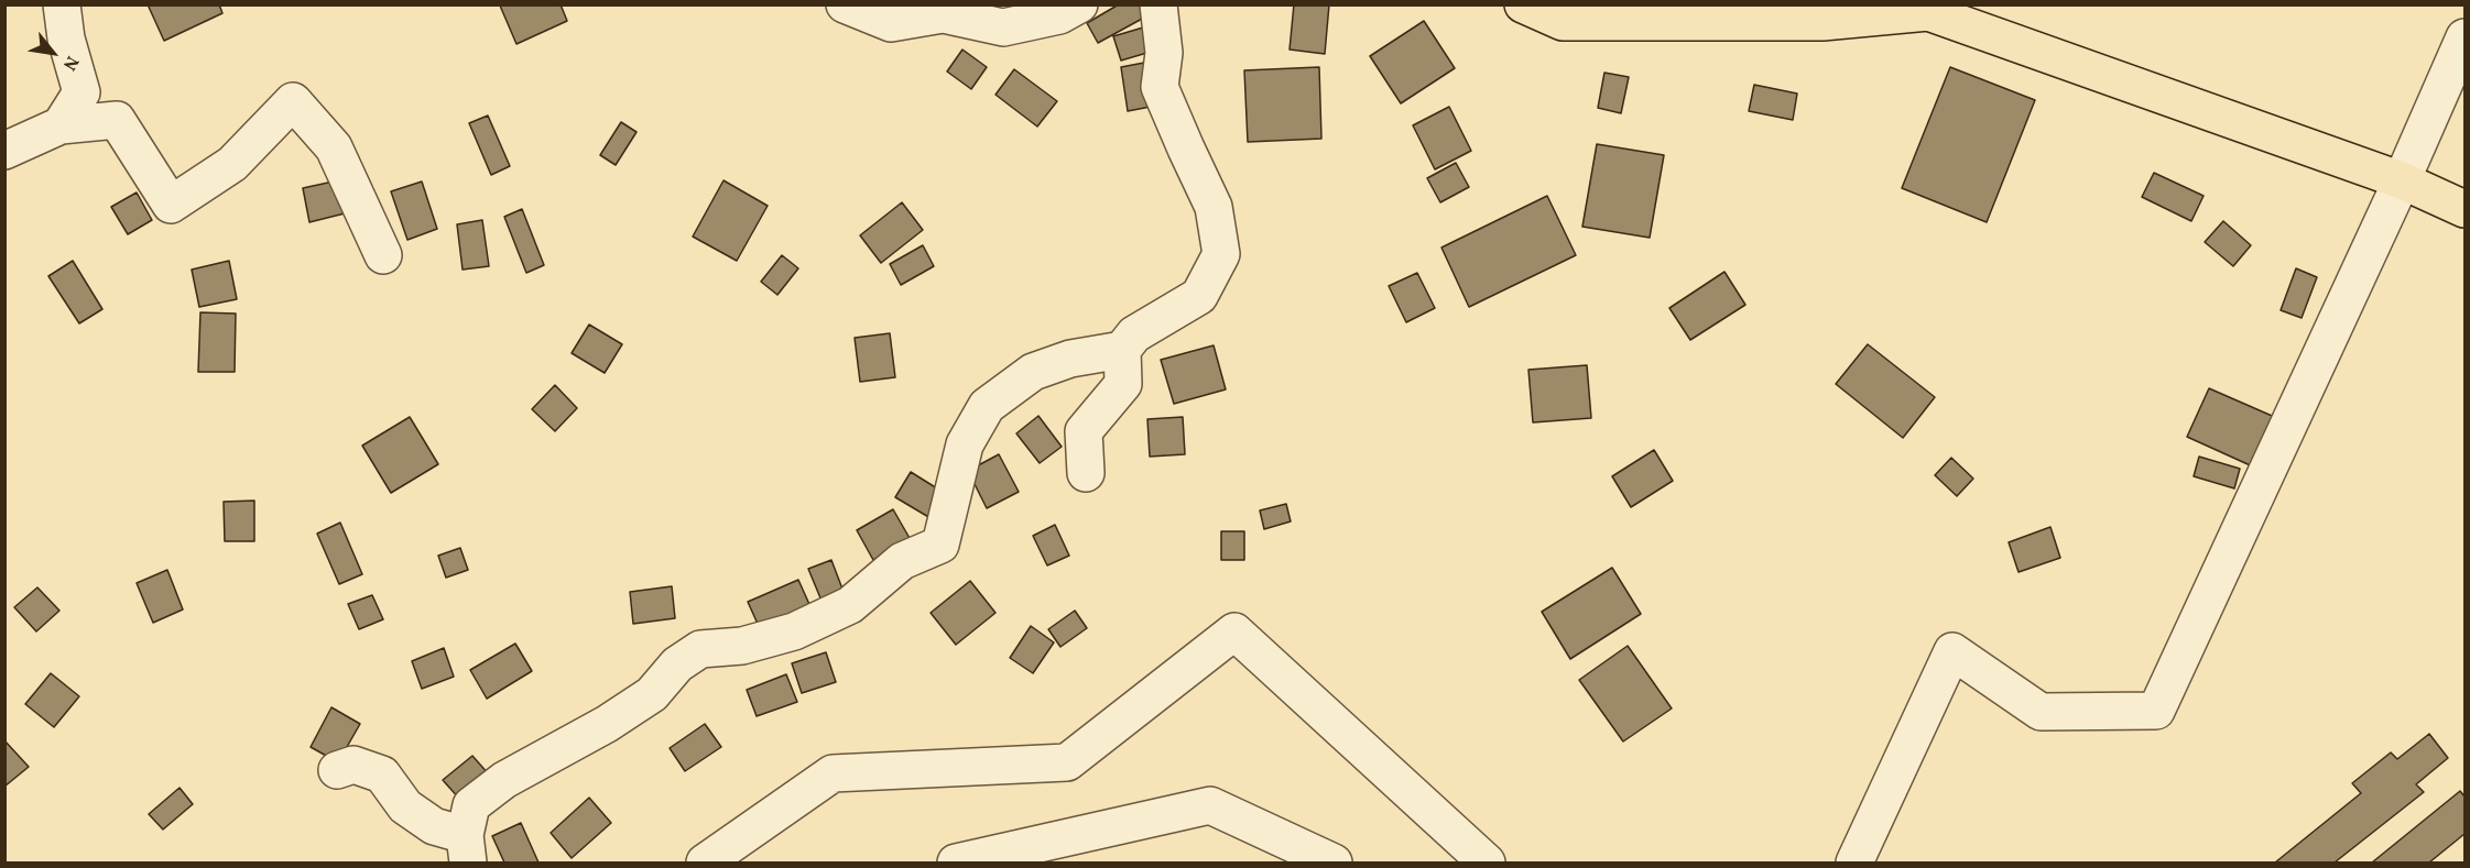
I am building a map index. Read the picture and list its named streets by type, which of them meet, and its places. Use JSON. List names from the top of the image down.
{
  "north": "bottom right"
}
